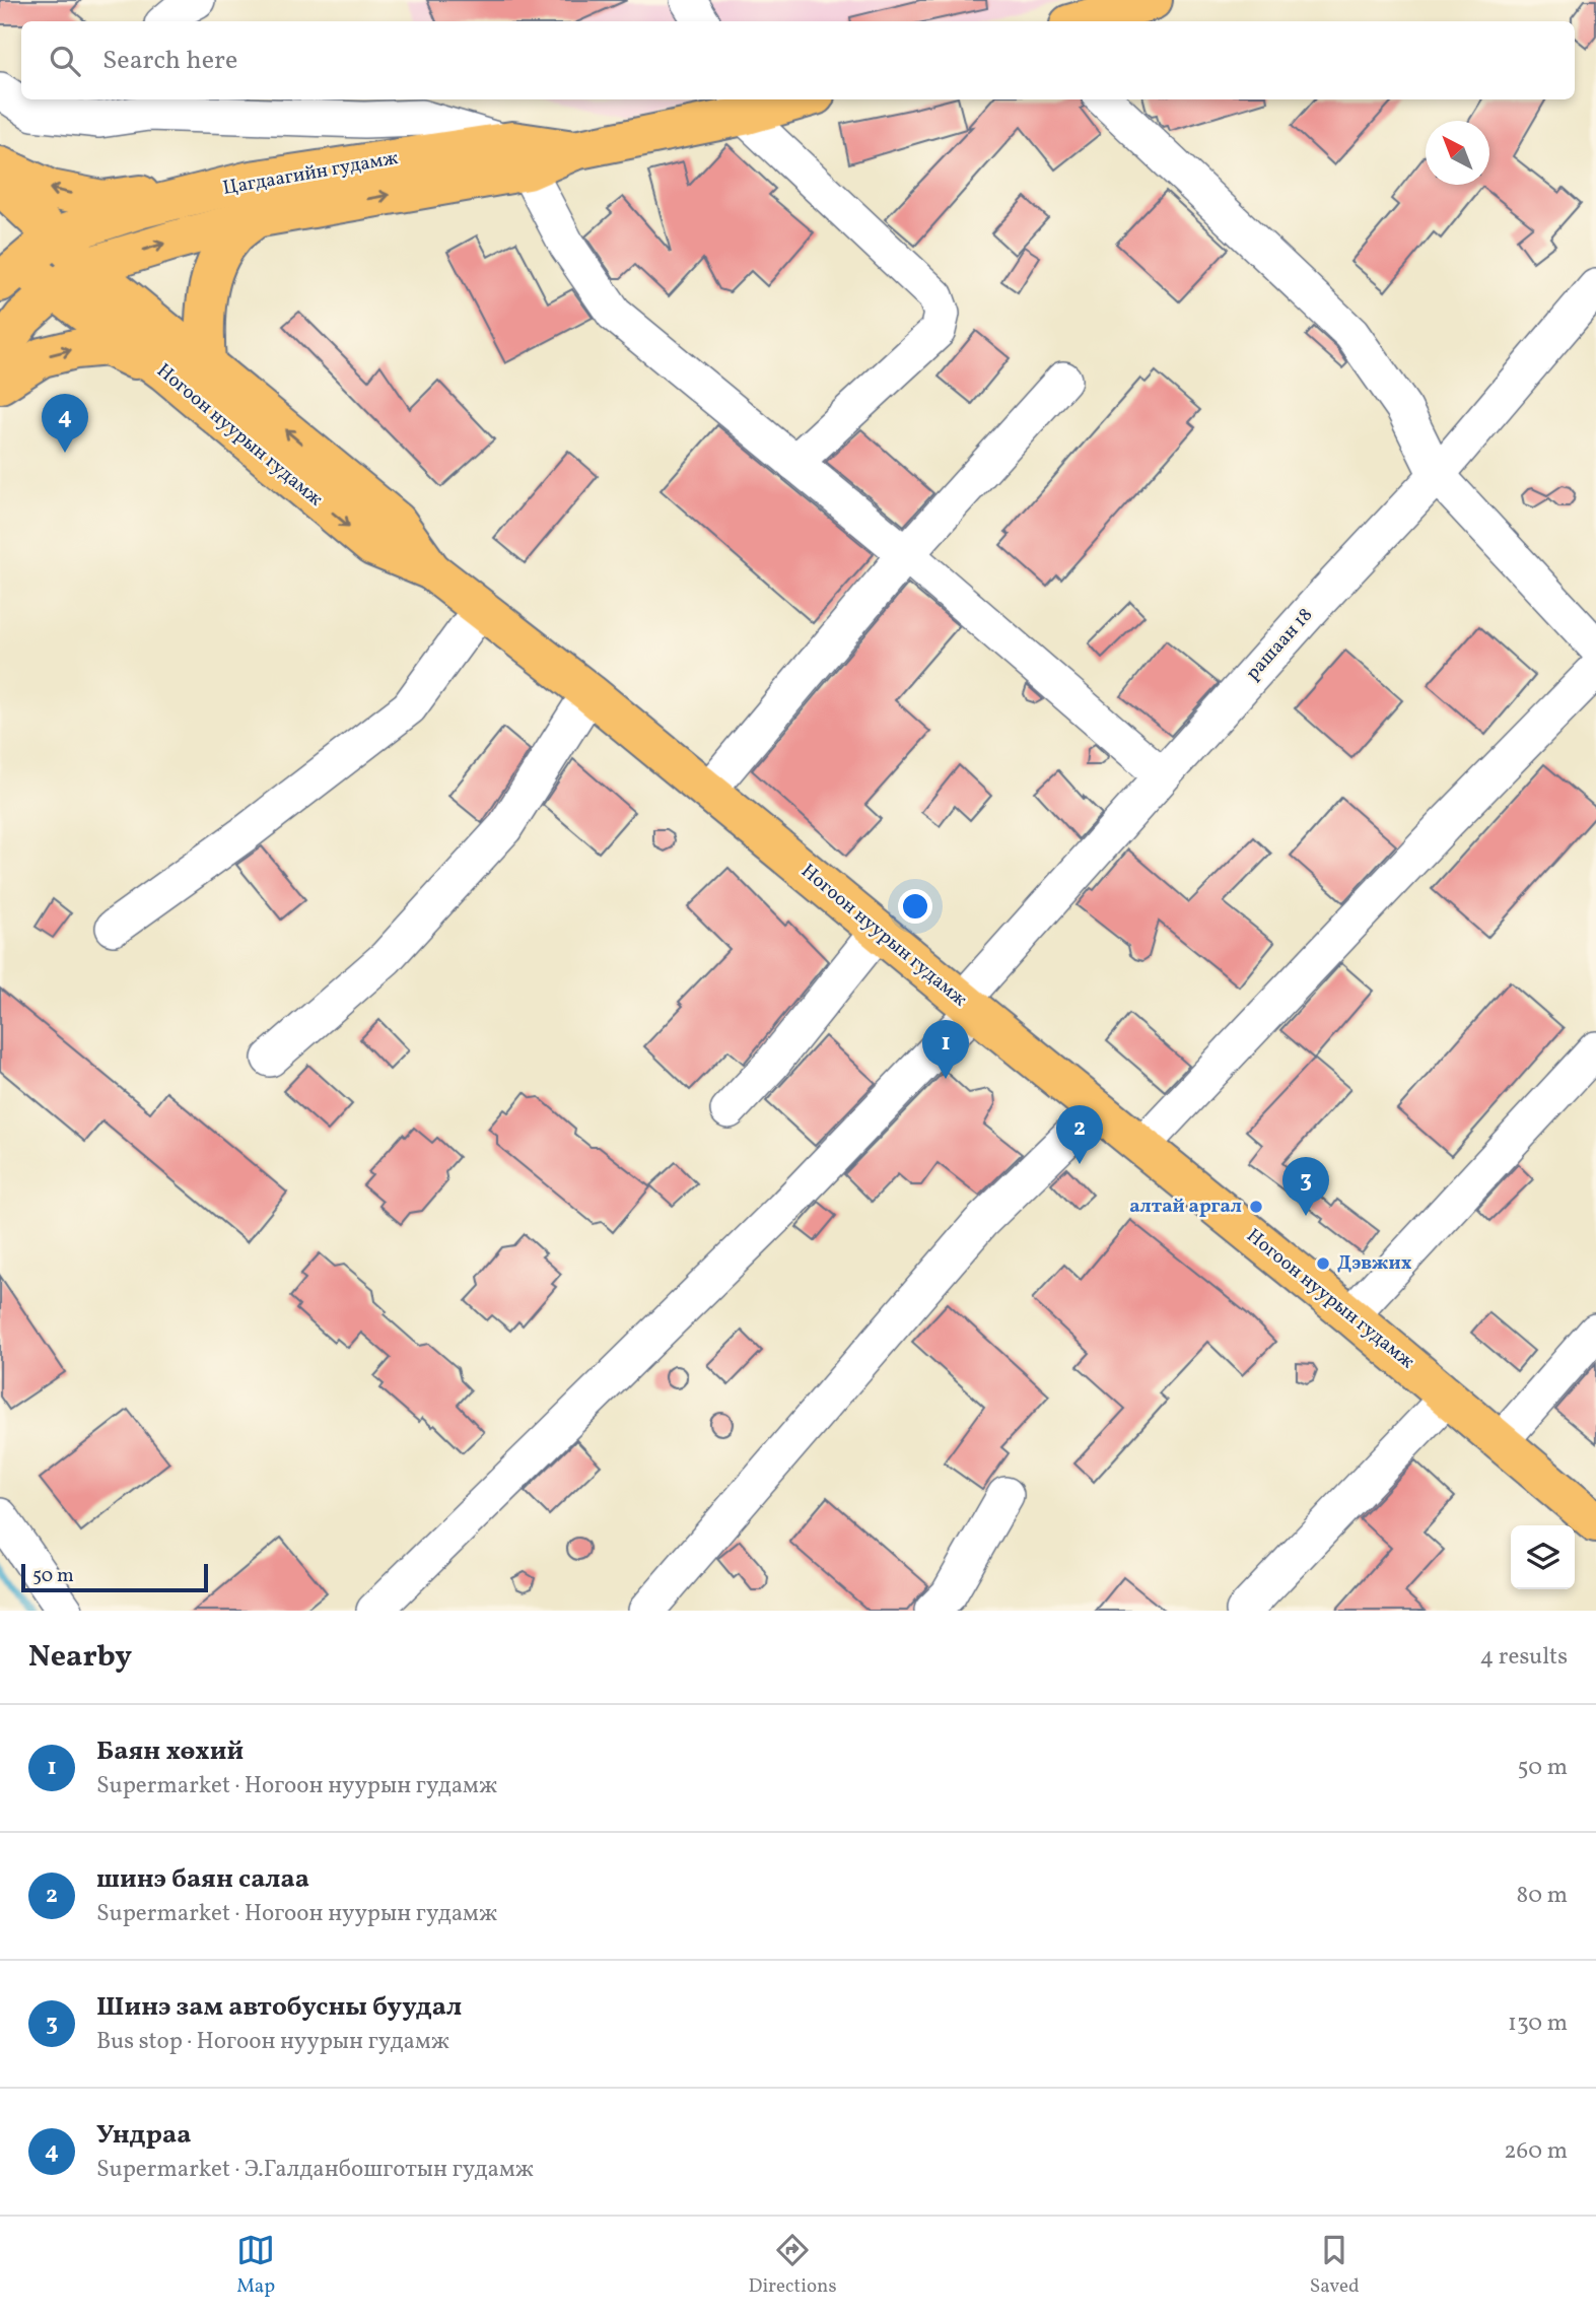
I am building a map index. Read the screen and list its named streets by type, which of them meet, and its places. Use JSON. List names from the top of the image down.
{
  "streets": {
    "main road": ["Цагдаагийн гудамж", "Ногоон нуурын гудамж"],
    "street": ["рашаан 18"]
  },
  "crossings": [
    ["Цагдаагийн гудамж", "Ногоон нуурын гудамж"],
    ["Ногоон нуурын гудамж", "рашаан 18"]
  ],
  "places": ["алтай аргал", "Дэвжих"],
  "scale_bar": "50 m",
  "north": "top left",
  "page": {
    "search": "Search here",
    "pins": [
      "4",
      "1",
      "2",
      "3"
    ],
    "scale": "50 m",
    "heading": ["Nearby", "4 results"],
    "list": [
      {
        "mark": "1",
        "name": "Баян хөхий",
        "note": "Supermarket · Ногоон нуурын гудамж",
        "value": "50 m"
      },
      {
        "mark": "2",
        "name": "шинэ баян салаа",
        "note": "Supermarket · Ногоон нуурын гудамж",
        "value": "80 m"
      },
      {
        "mark": "3",
        "name": "Шинэ зам автобусны буудал",
        "note": "Bus stop · Ногоон нуурын гудамж",
        "value": "130 m"
      },
      {
        "mark": "4",
        "name": "Ундраа",
        "note": "Supermarket · Э.Галданбошготын гудамж",
        "value": "260 m"
      }
    ],
    "nav": ["Map", "Directions", "Saved"]
  }
}
